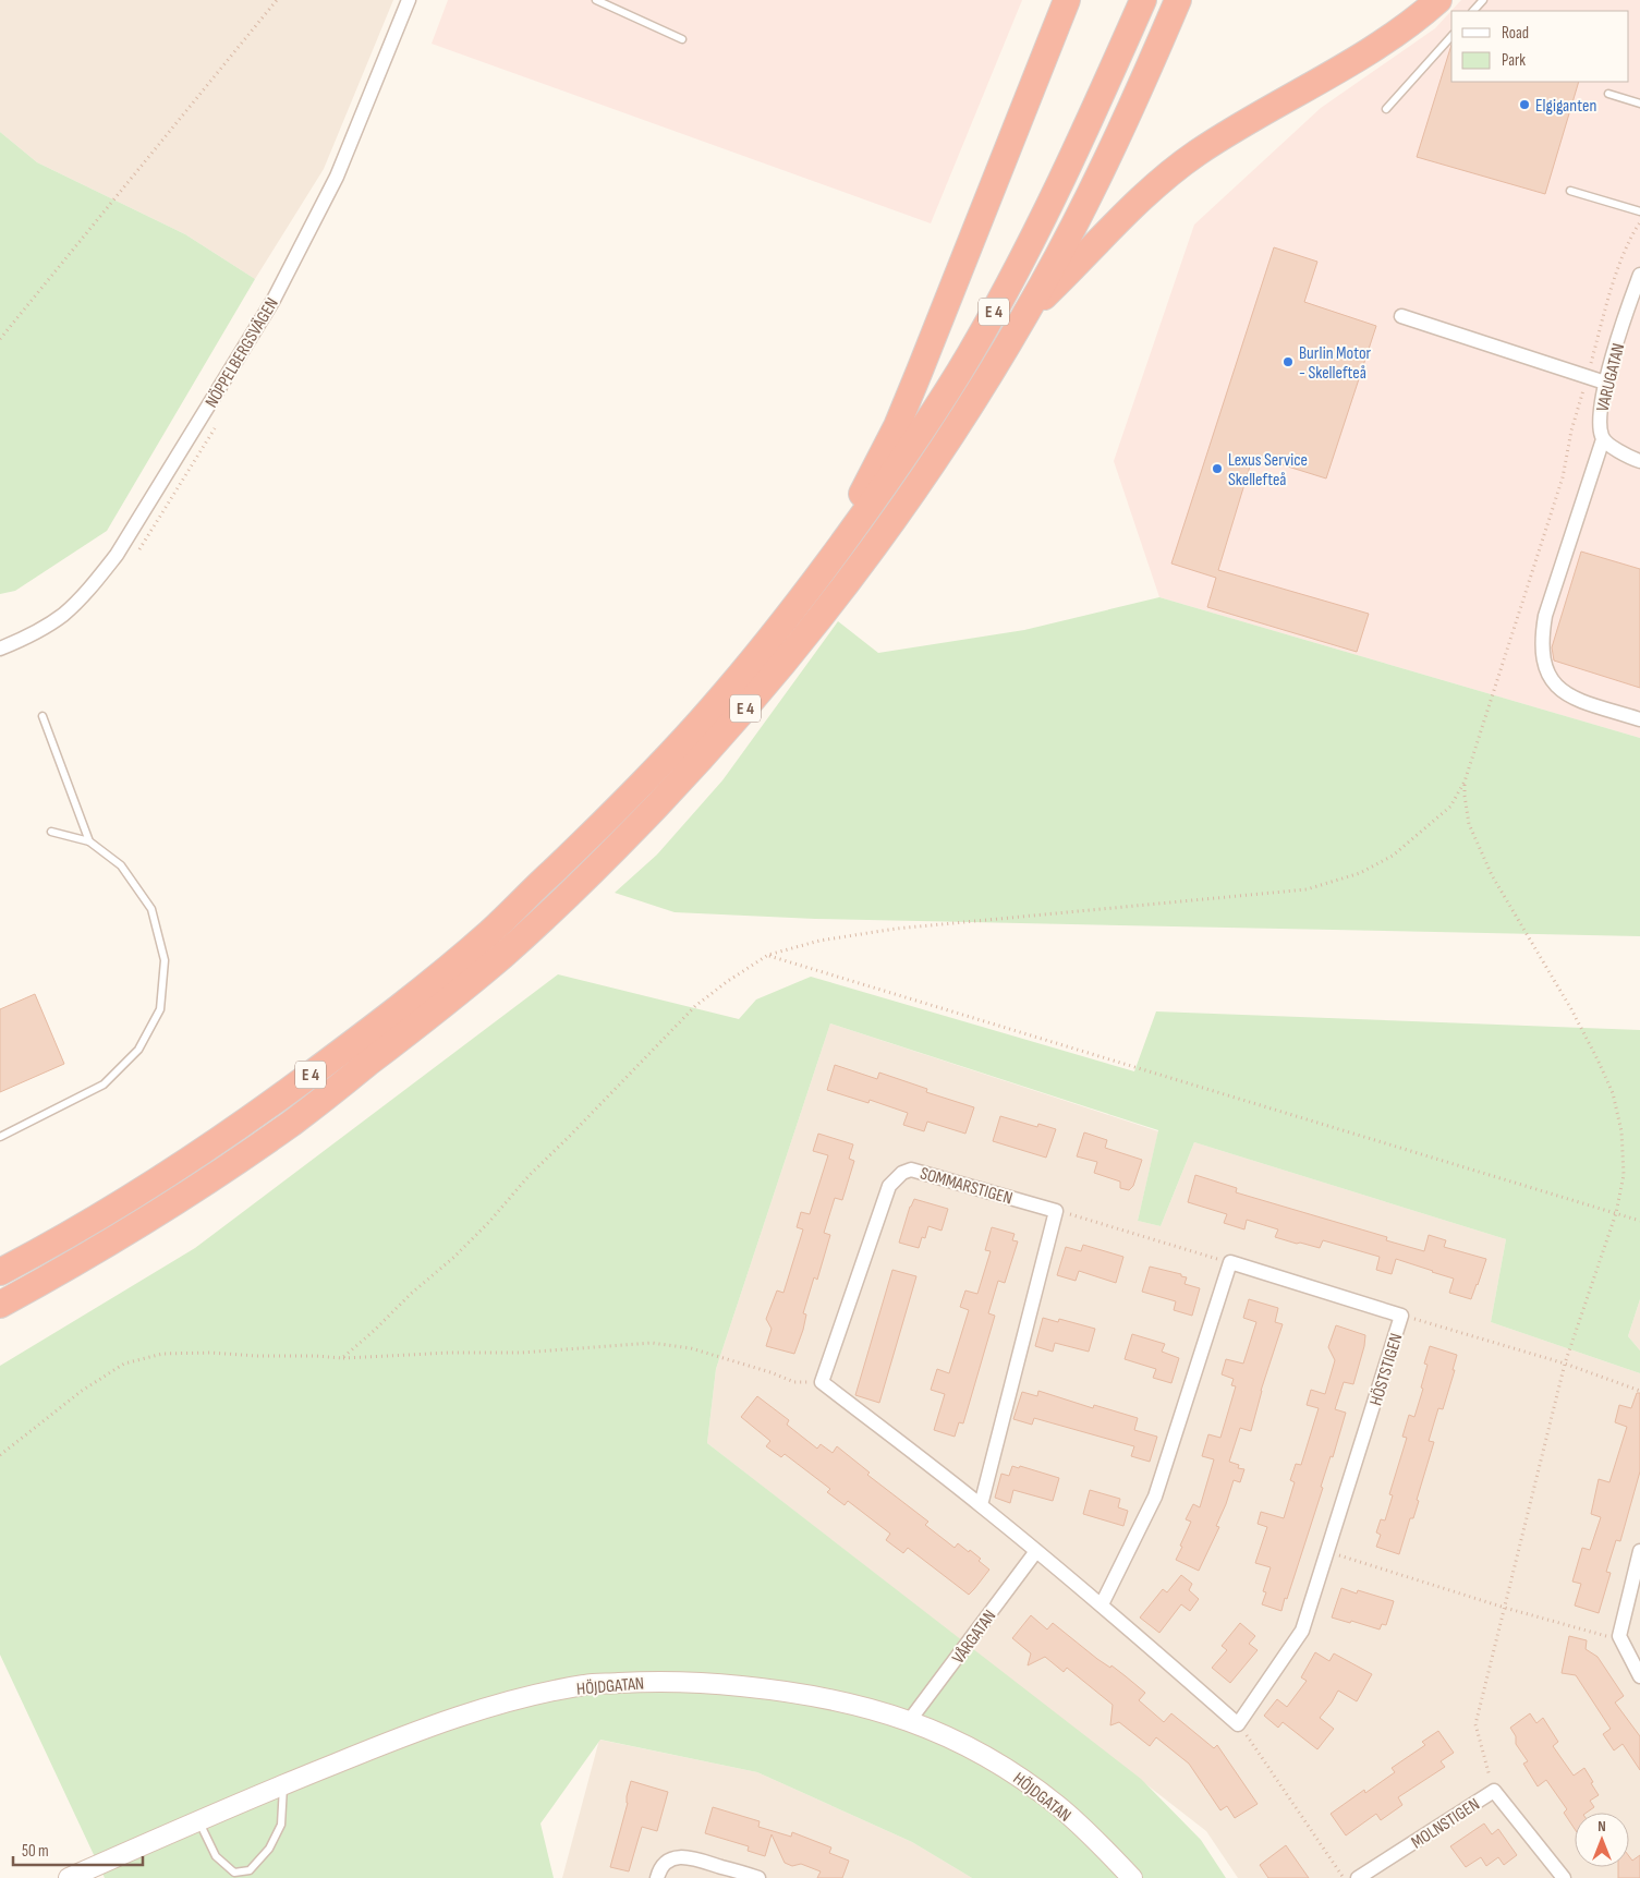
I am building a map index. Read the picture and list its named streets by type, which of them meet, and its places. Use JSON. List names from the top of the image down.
{
  "streets": {
    "highway": ["E 4"],
    "street": [
      "NÖPPELBERGSVÄGEN",
      "VARUGATAN",
      "SOMMARSTIGEN",
      "HÖSTSTIGEN",
      "VÅRGATAN",
      "HÖJDGATAN",
      "MOLNSTIGEN"
    ]
  },
  "crossings": [
    ["VÅRGATAN", "HÖJDGATAN"]
  ],
  "places": ["Elgiganten", "Burlin Motor - Skellefteå", "Lexus Service Skellefteå"],
  "legend": ["Road", "Park"],
  "scale_bar": "50 m",
  "north": "top"
}
